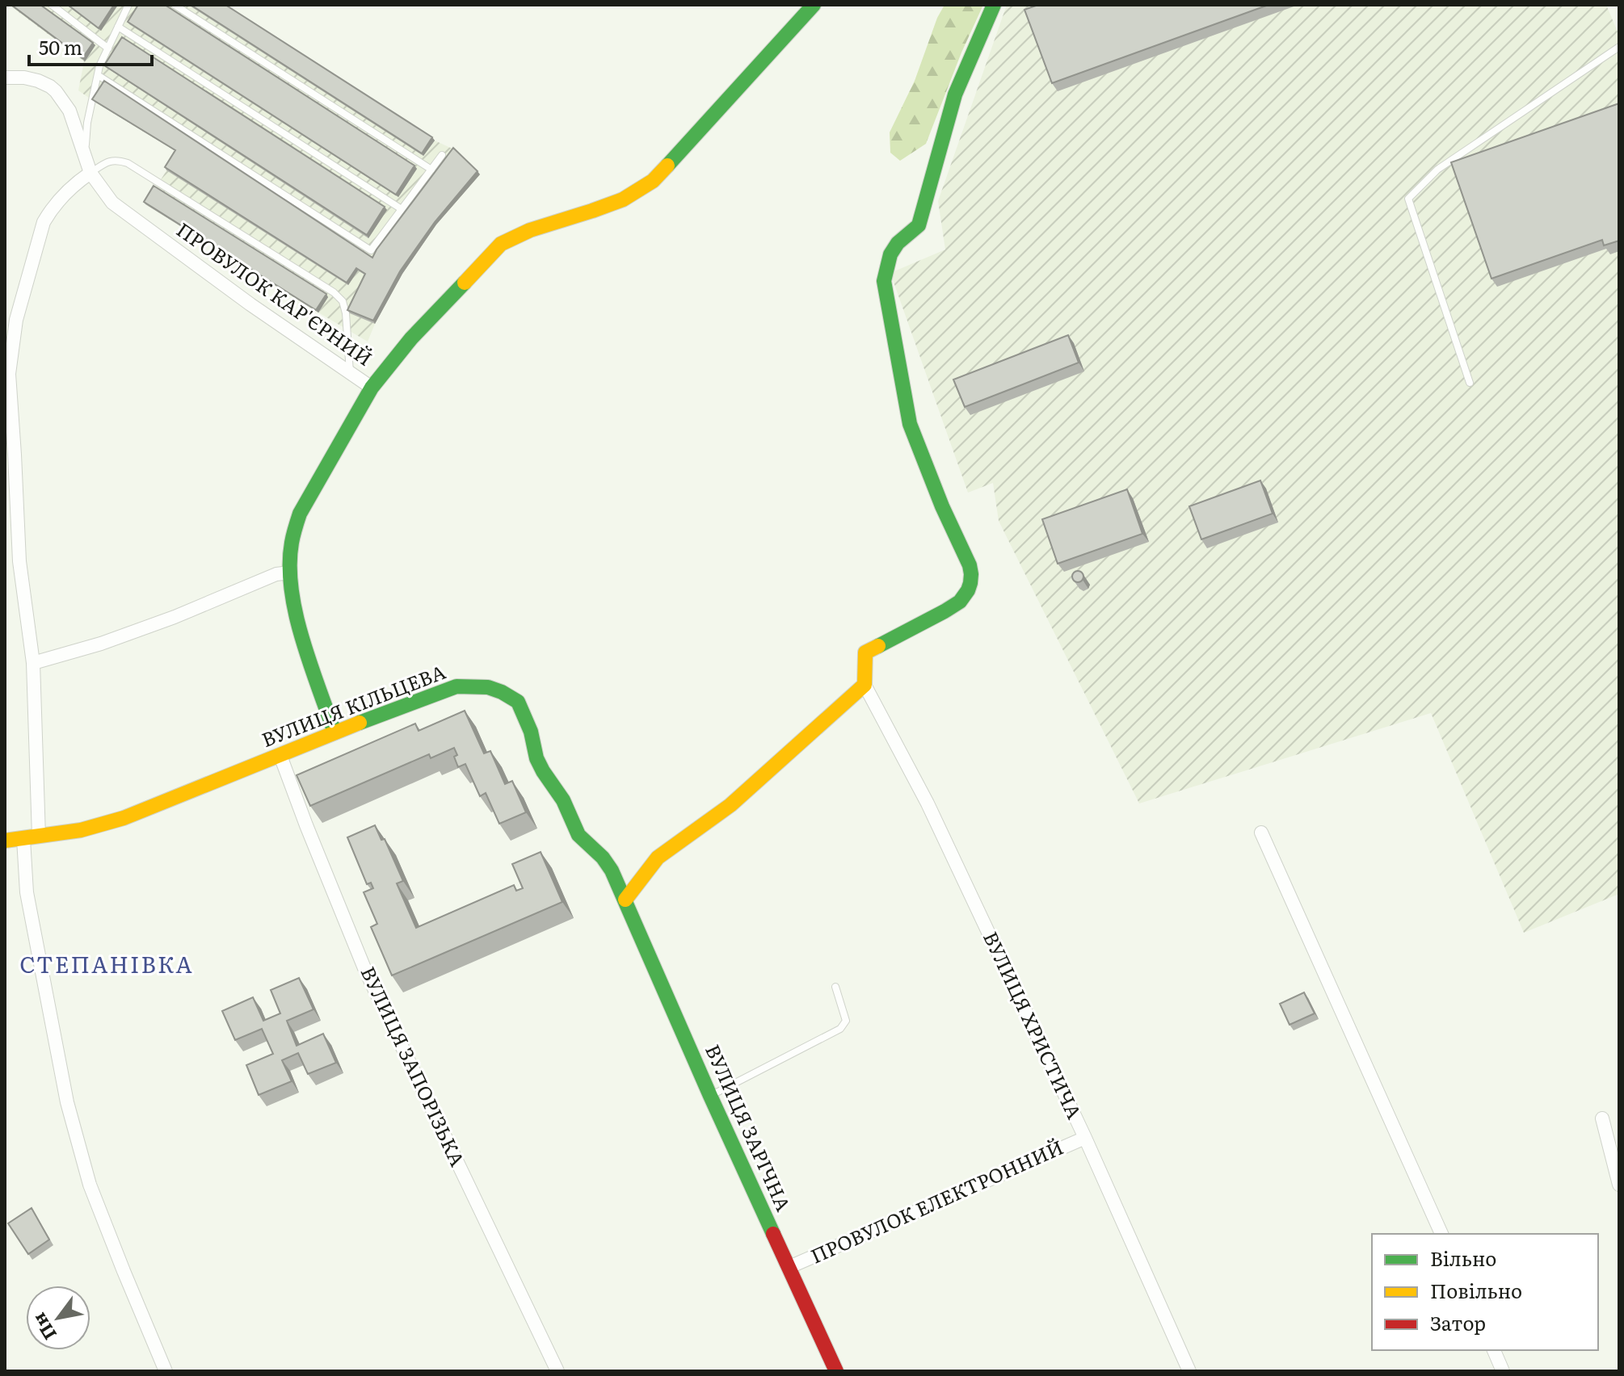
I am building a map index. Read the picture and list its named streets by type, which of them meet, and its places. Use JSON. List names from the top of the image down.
{
  "streets": {
    "street": [
      "ПРОВУЛОК КАР'ЄРНИЙ",
      "ВУЛИЦЯ КІЛЬЦЕВА",
      "ВУЛИЦЯ ХРИСТИЧА",
      "ВУЛИЦЯ ЗАПОРІЗЬКА",
      "ВУЛИЦЯ ЗАРІЧНА",
      "ПРОВУЛОК ЕЛЕКТРОННИЙ"
    ]
  },
  "crossings": [
    ["ПРОВУЛОК КАР'ЄРНИЙ", "ВУЛИЦЯ КІЛЬЦЕВА"],
    ["ВУЛИЦЯ КІЛЬЦЕВА", "ВУЛИЦЯ ЗАПОРІЗЬКА"],
    ["ВУЛИЦЯ КІЛЬЦЕВА", "ВУЛИЦЯ ЗАРІЧНА"],
    ["ВУЛИЦЯ ХРИСТИЧА", "ПРОВУЛОК ЕЛЕКТРОННИЙ"],
    ["ВУЛИЦЯ ЗАРІЧНА", "ПРОВУЛОК ЕЛЕКТРОННИЙ"]
  ],
  "districts": ["СТЕПАНІВКА"],
  "legend": ["Вільно", "Повільно", "Затор"],
  "scale_bar": "50 m",
  "north": "bottom left"
}
